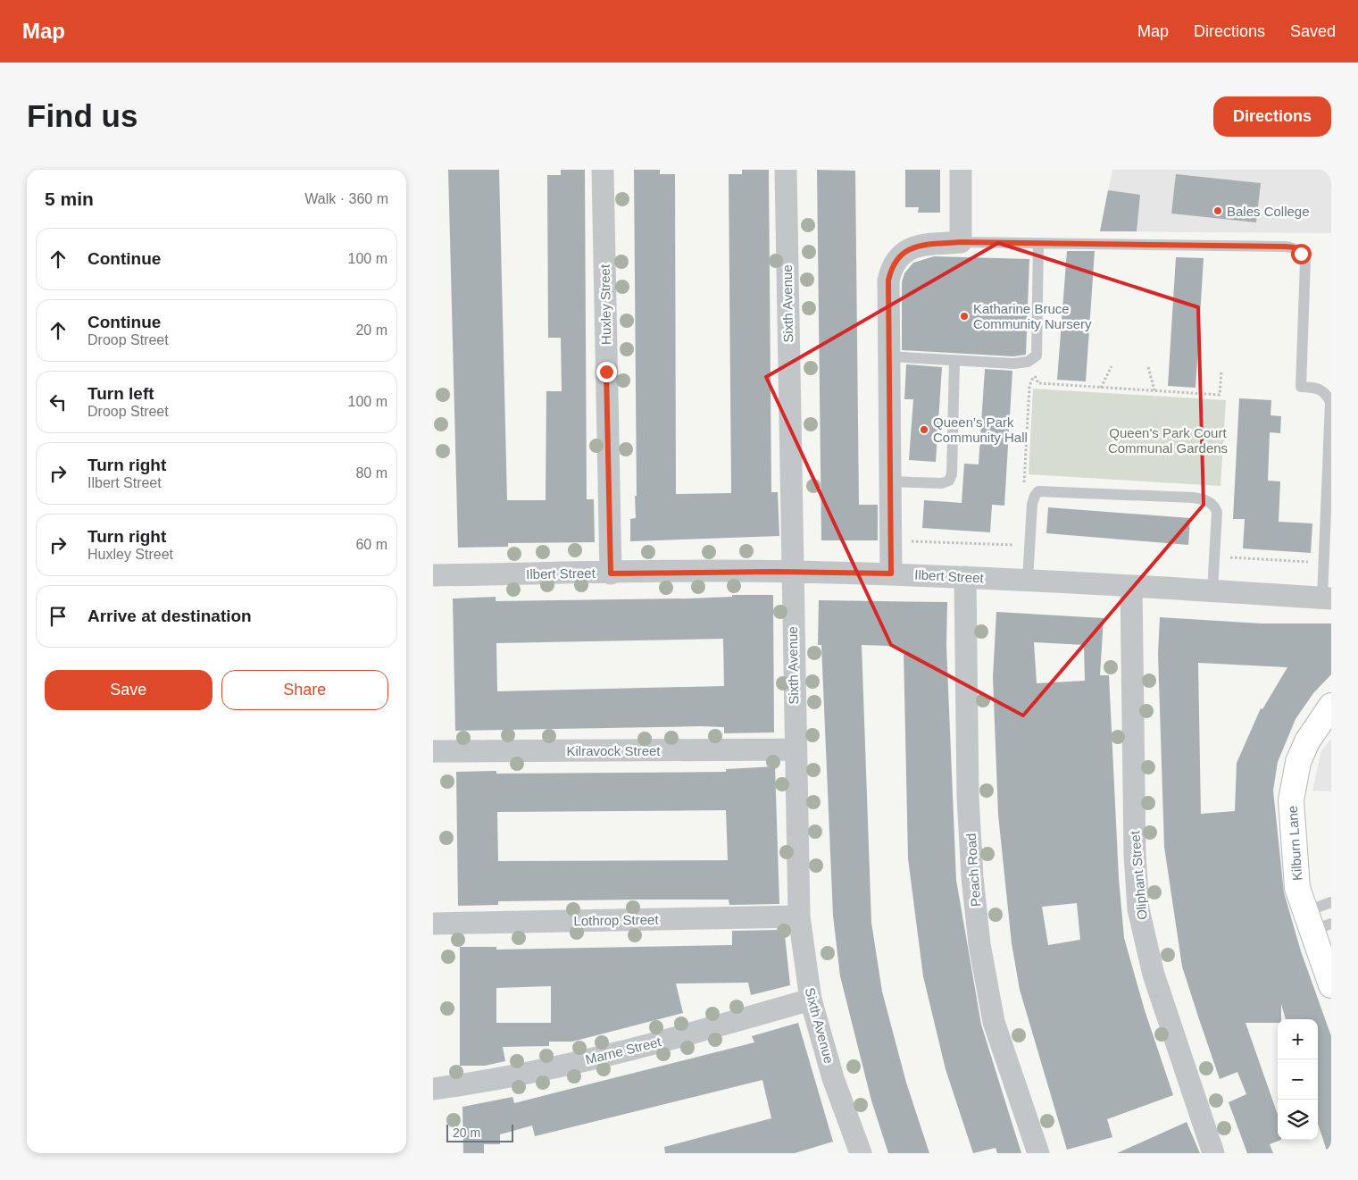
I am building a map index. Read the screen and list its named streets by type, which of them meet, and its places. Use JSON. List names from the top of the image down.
{
  "streets": {
    "main road": ["Kilburn Lane"],
    "street": [
      "Sixth Avenue",
      "Huxley Street",
      "Ilbert Street",
      "Kilravock Street",
      "Peach Road",
      "Oliphant Street",
      "Lothrop Street",
      "Marne Street"
    ]
  },
  "crossings": [
    ["Sixth Avenue", "Ilbert Street"],
    ["Sixth Avenue", "Kilravock Street"],
    ["Sixth Avenue", "Lothrop Street"],
    ["Sixth Avenue", "Marne Street"],
    ["Huxley Street", "Ilbert Street"],
    ["Ilbert Street", "Peach Road"],
    ["Ilbert Street", "Oliphant Street"]
  ],
  "parks": ["Queen's Park Court Communal Gardens"],
  "places": ["Bales College", "Katharine Bruce Community Nursery", "Queen's Park Community Hall"],
  "scale_bar": "20 m",
  "page": {
    "header": "Map",
    "nav": ["Map", "Directions", "Saved"],
    "buttons": [
      "Directions",
      ["Save", "Share"]
    ],
    "title": "Find us",
    "heading": ["5 min", "Walk · 360 m"],
    "list": [
      ["Continue", "100 m"],
      ["Continue", "Droop Street", "20 m"],
      ["Turn left", "Droop Street", "100 m"],
      ["Turn right", "Ilbert Street", "80 m"],
      ["Turn right", "Huxley Street", "60 m"],
      "Arrive at destination"
    ],
    "map_buttons": ["+", "−"],
    "scale": "20 m"
  }
}
